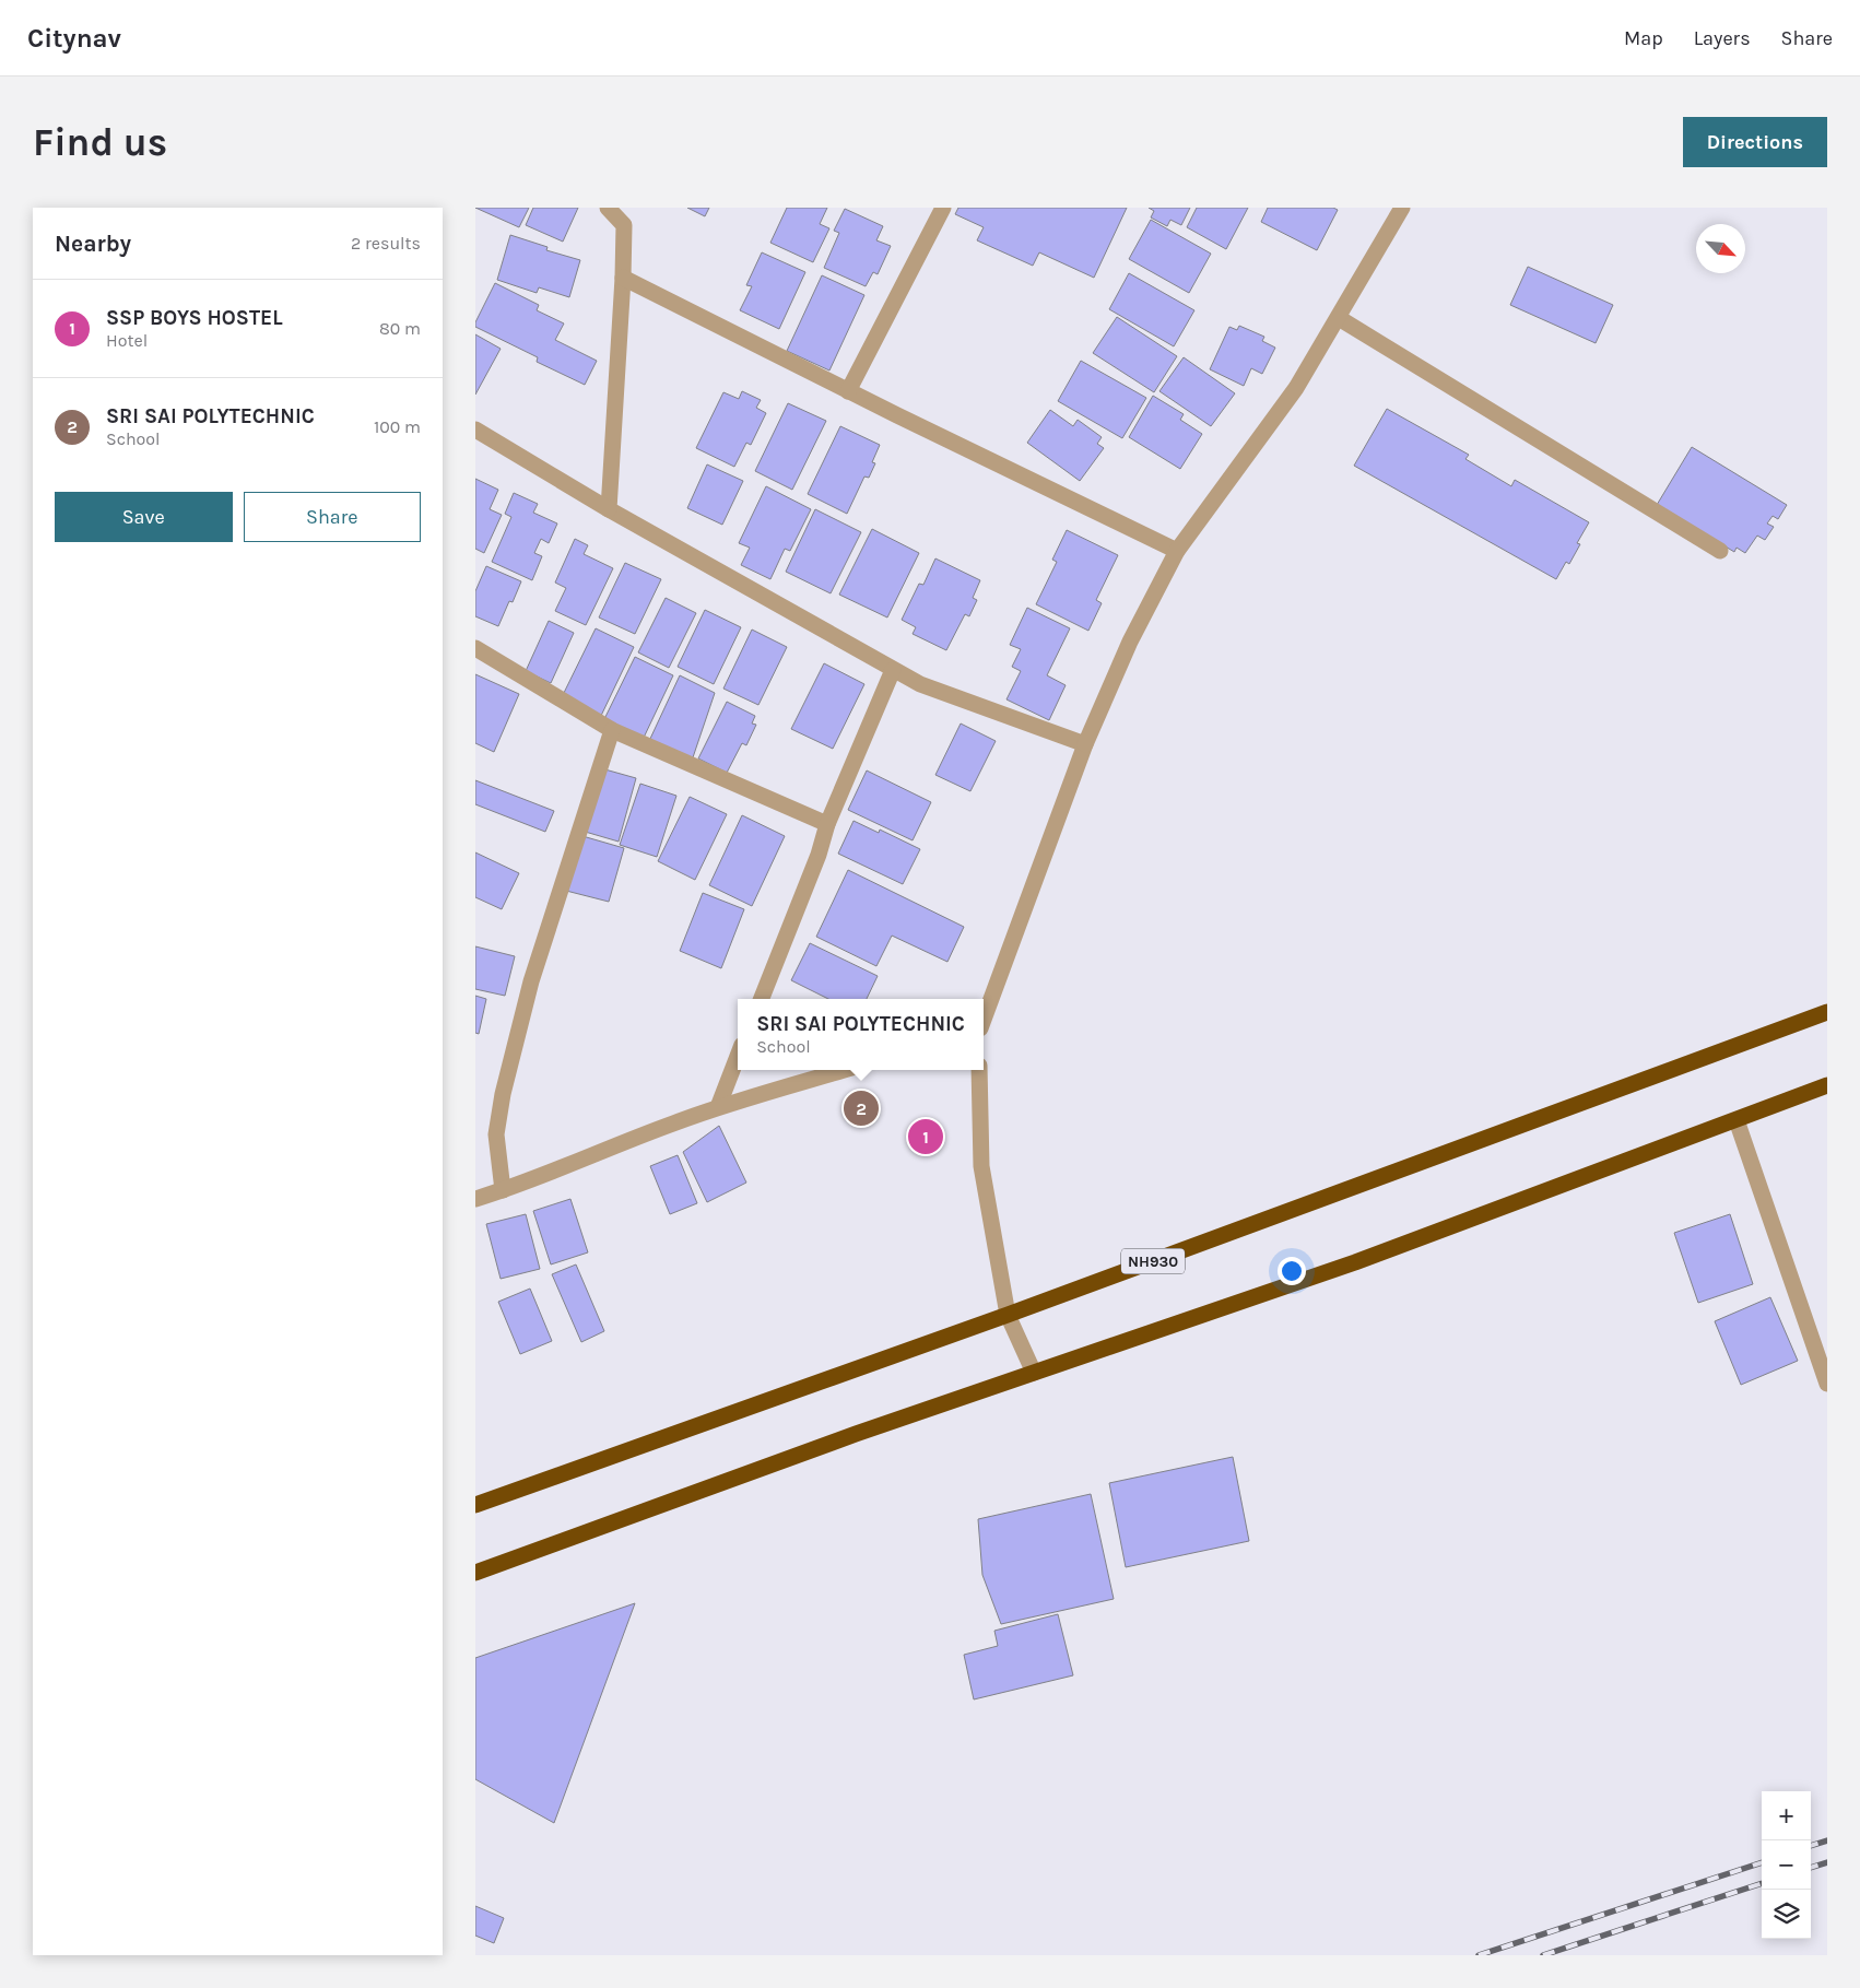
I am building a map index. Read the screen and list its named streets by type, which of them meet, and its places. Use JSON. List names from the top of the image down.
{
  "streets": {
    "highway": ["NH930"]
  },
  "north": "bottom right",
  "page": {
    "header": "Citynav",
    "nav": ["Map", "Layers", "Share"],
    "buttons": [
      "Directions",
      ["Save", "Share"]
    ],
    "title": "Find us",
    "heading": ["Nearby", "2 results"],
    "list": [
      {
        "mark": "1",
        "name": "SSP BOYS HOSTEL",
        "note": "Hotel",
        "value": "80 m"
      },
      {
        "mark": "2",
        "name": "SRI SAI POLYTECHNIC",
        "note": "School",
        "value": "100 m"
      }
    ],
    "popup": ["SRI SAI POLYTECHNIC", "School"],
    "pins": ["2", "1"],
    "map_buttons": ["+", "−"]
  }
}
